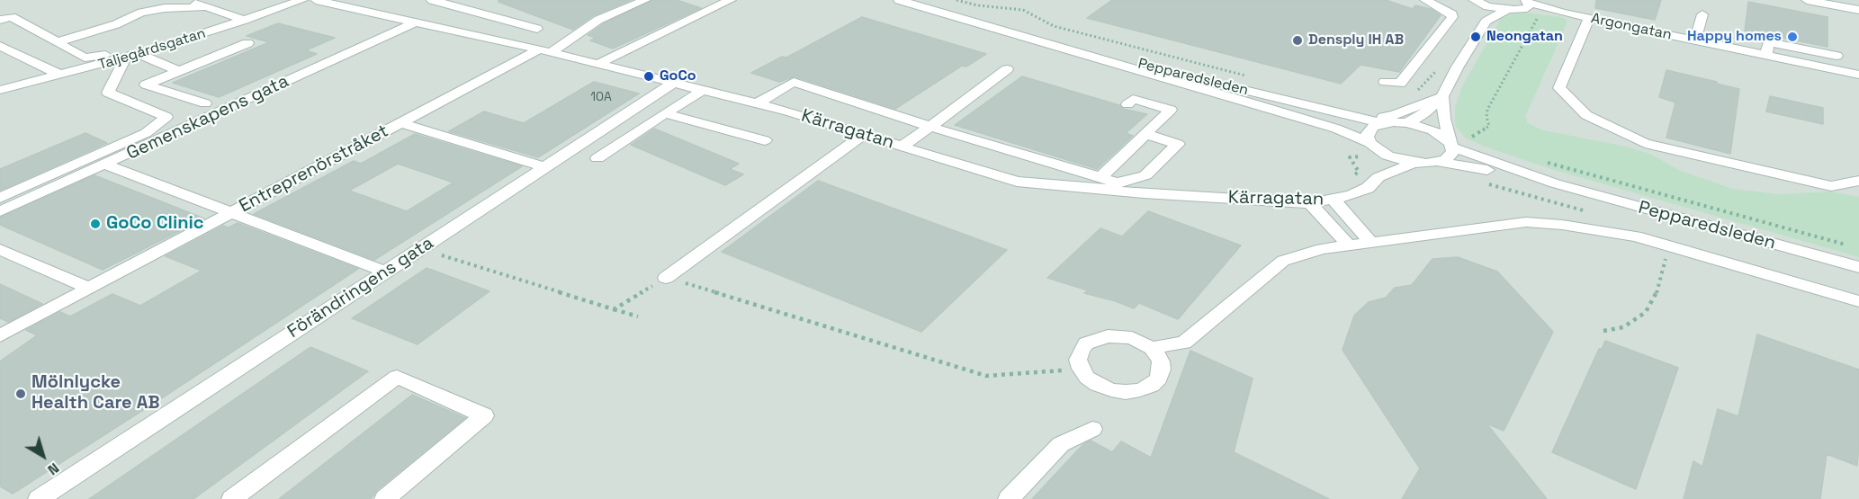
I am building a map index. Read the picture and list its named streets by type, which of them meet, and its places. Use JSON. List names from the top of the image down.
{
  "streets": {
    "street": [
      "Argongatan",
      "Taljegårdsgatan",
      "Pepparedsleden",
      "Gemenskapens gata",
      "Kärragatan",
      "Entreprenörstråket",
      "Förändringens gata"
    ]
  },
  "crossings": [
    ["Pepparedsleden", "Kärragatan"],
    ["Gemenskapens gata", "Kärragatan"],
    ["Kärragatan", "Entreprenörstråket"],
    ["Kärragatan", "Förändringens gata"]
  ],
  "places": [
    "Neongatan",
    "Happy homes",
    "Densply IH AB",
    "GoCo",
    "GoCo Clinic",
    "Mölnlycke Health Care AB"
  ],
  "house_numbers": ["10A"],
  "north": "bottom right"
}
